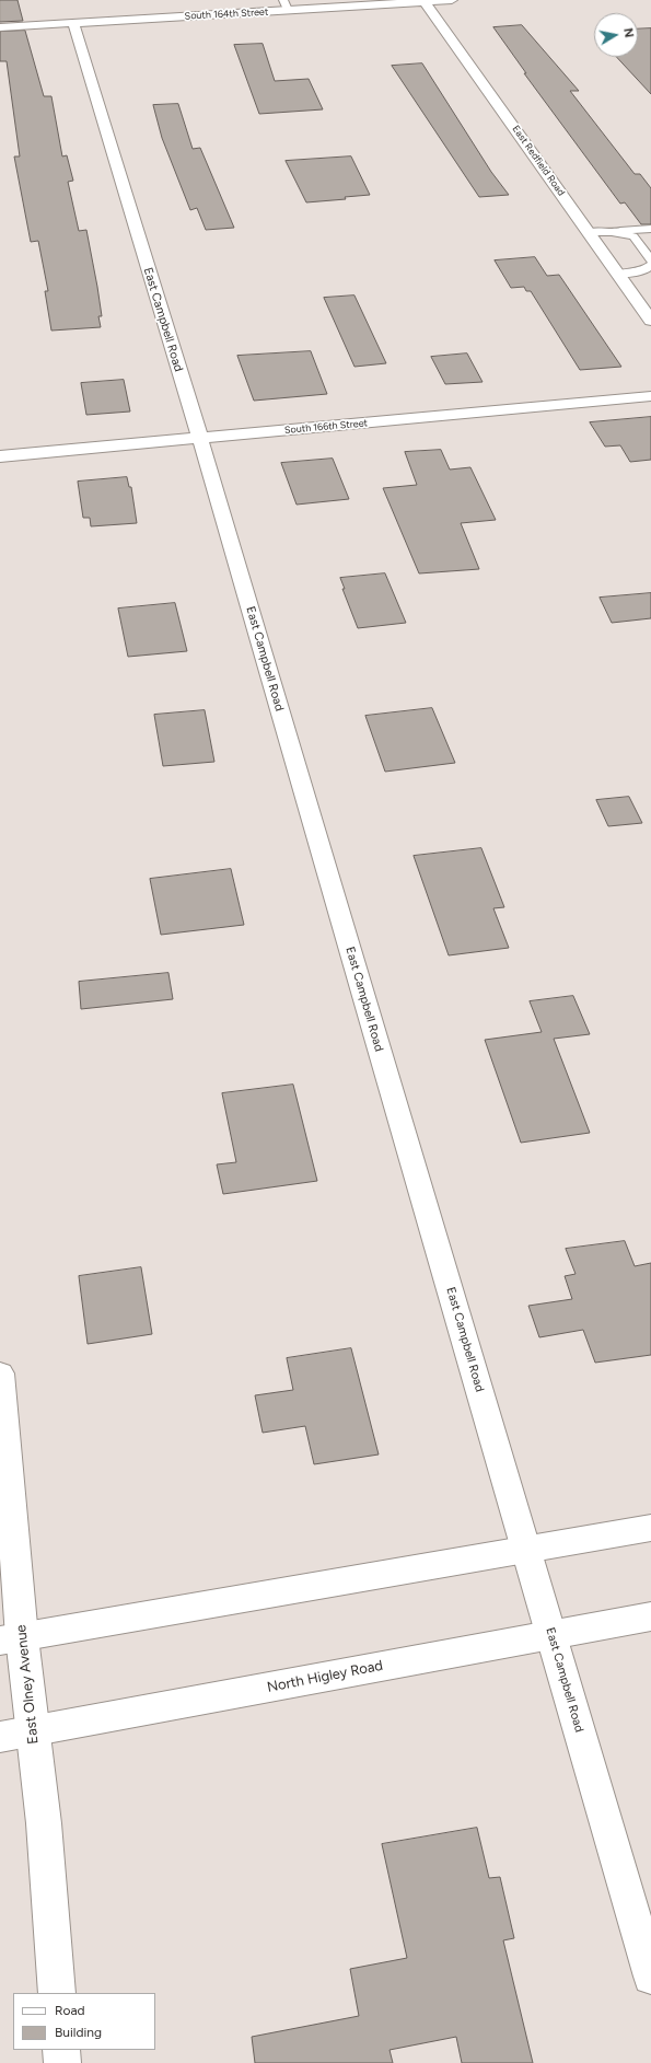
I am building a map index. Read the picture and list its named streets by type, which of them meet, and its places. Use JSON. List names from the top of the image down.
{
  "streets": {
    "street": [
      "South 164th Street",
      "East Redfield Road",
      "East Campbell Road",
      "South 166th Street",
      "North Higley Road",
      "East Olney Avenue"
    ]
  },
  "crossings": [
    ["South 164th Street", "East Redfield Road"],
    ["South 164th Street", "East Campbell Road"],
    ["East Campbell Road", "South 166th Street"],
    ["East Campbell Road", "North Higley Road"],
    ["North Higley Road", "East Olney Avenue"]
  ],
  "legend": ["Road", "Building"],
  "north": "right"
}
